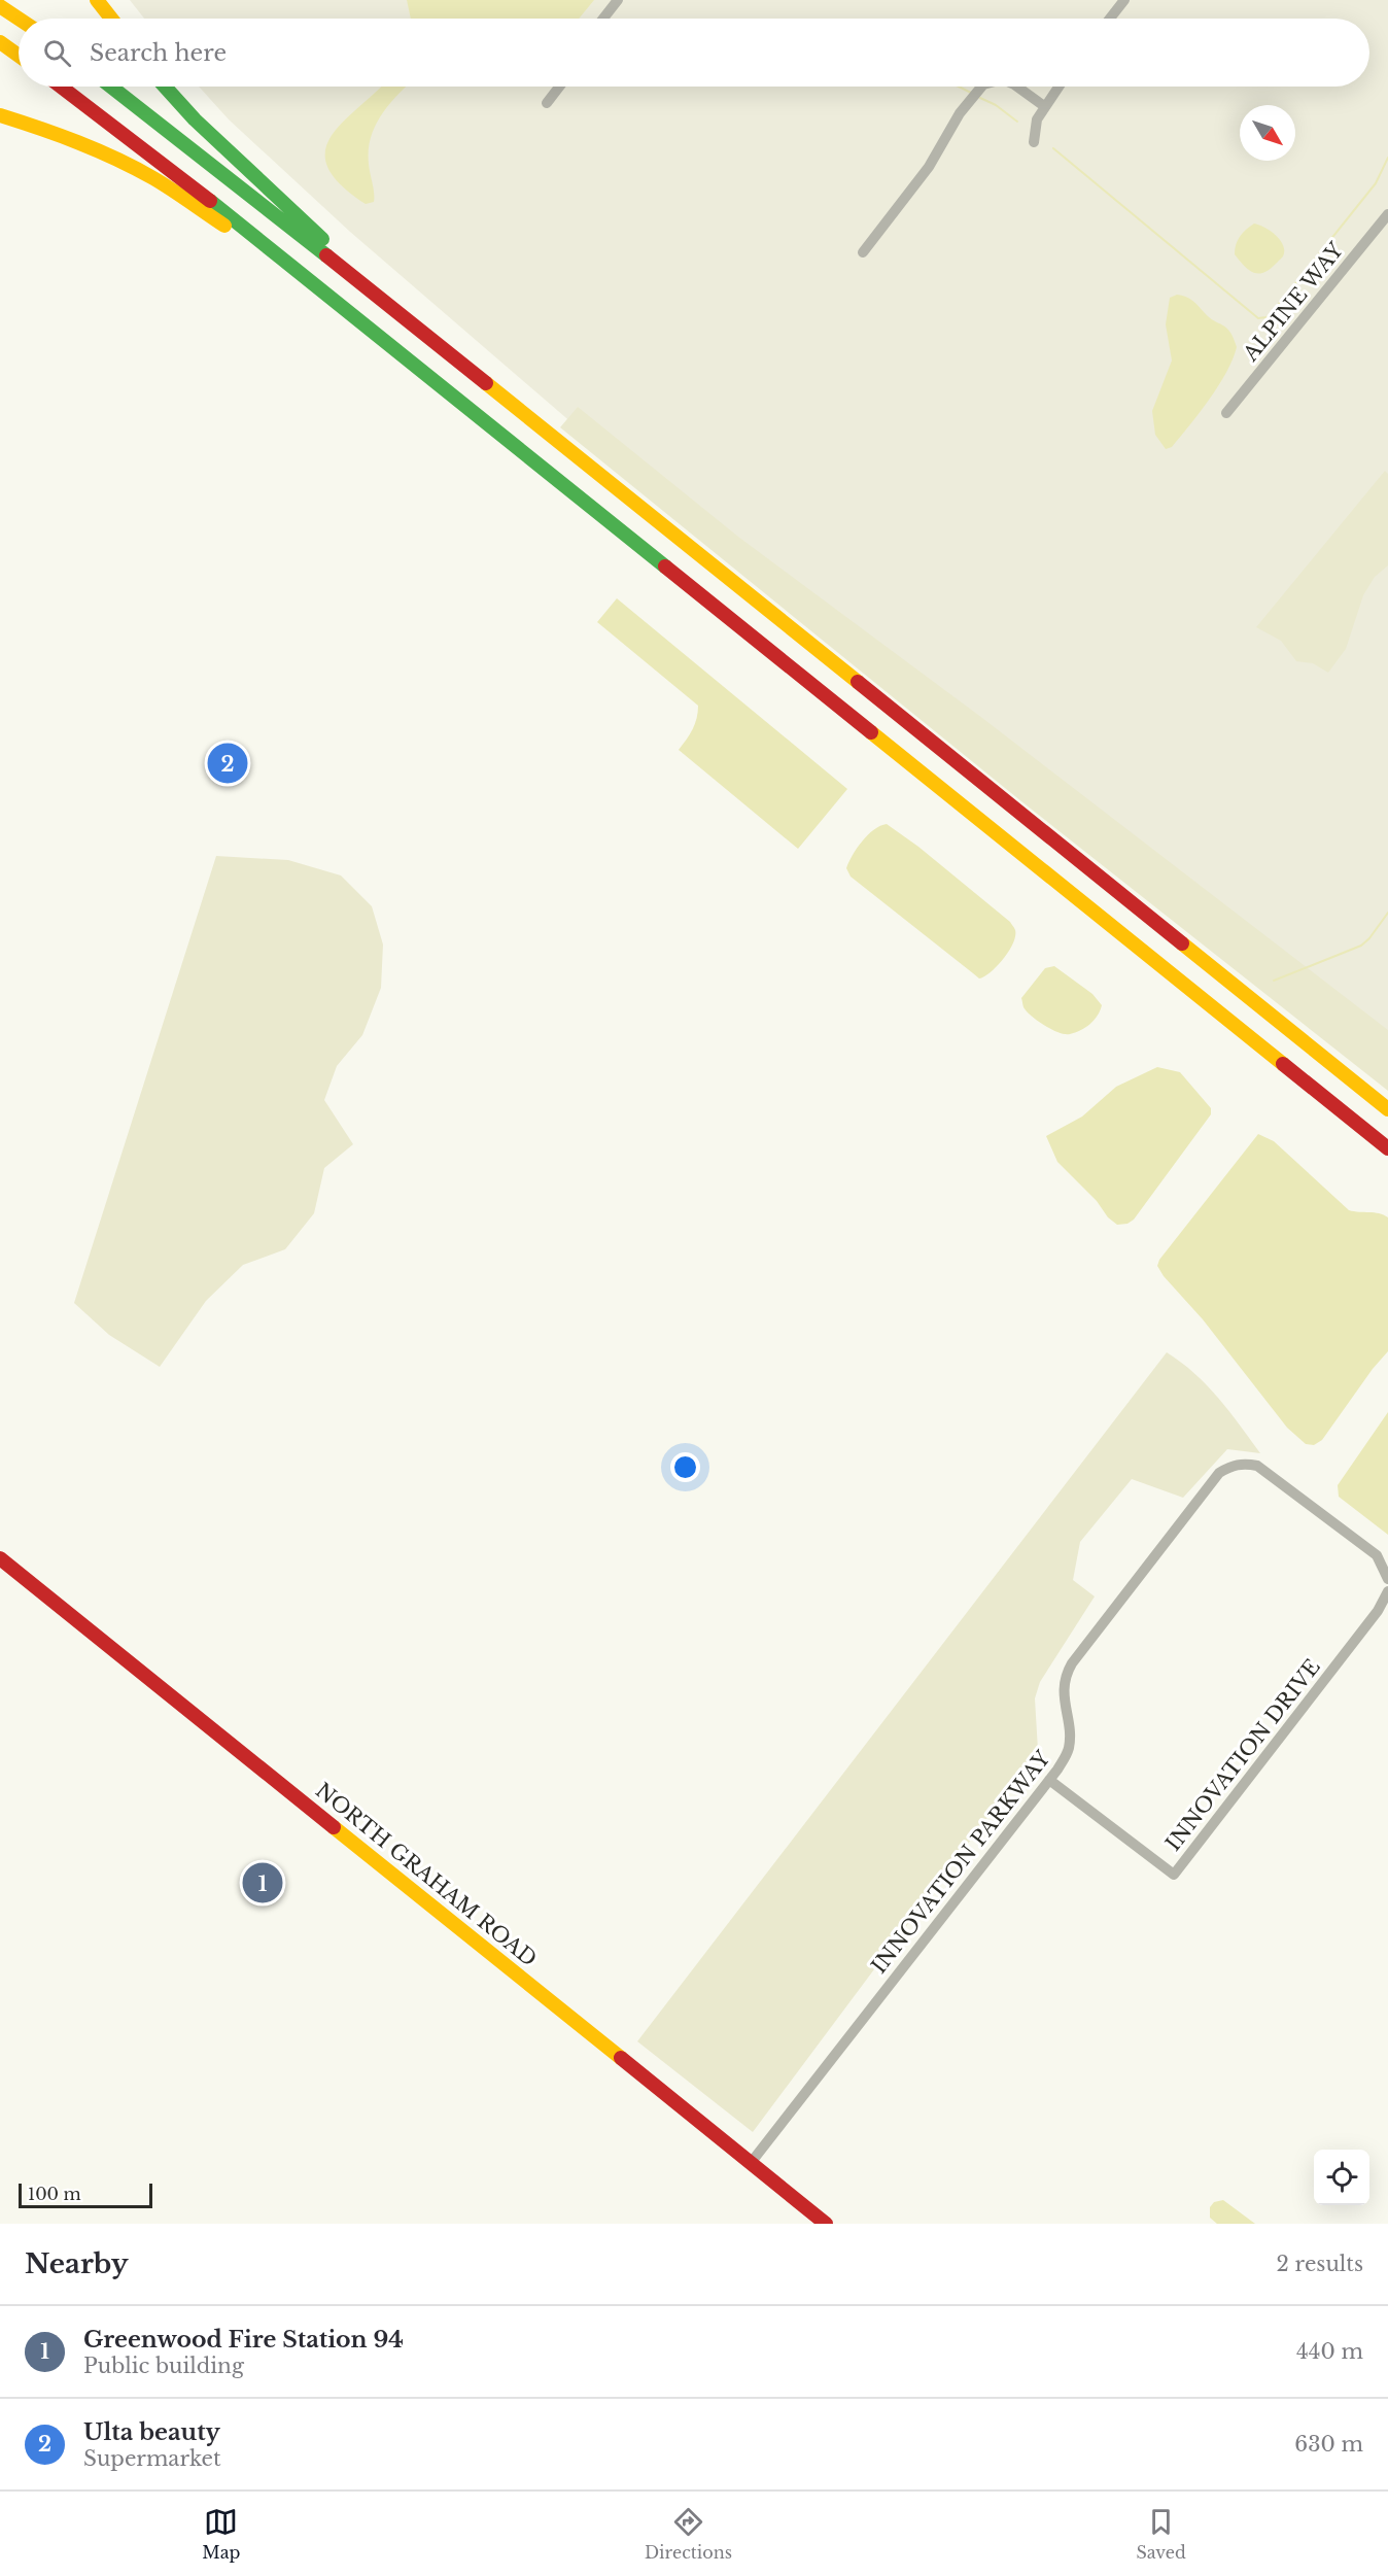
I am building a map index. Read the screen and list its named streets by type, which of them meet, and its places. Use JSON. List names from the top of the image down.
{
  "streets": {
    "main road": ["NORTH GRAHAM ROAD"],
    "street": ["ALPINE WAY", "INNOVATION DRIVE", "INNOVATION PARKWAY"]
  },
  "crossings": [
    ["INNOVATION DRIVE", "INNOVATION PARKWAY"],
    ["INNOVATION PARKWAY", "NORTH GRAHAM ROAD"]
  ],
  "scale_bar": "100 m",
  "north": "bottom right",
  "page": {
    "search": "Search here",
    "pins": ["2", "1"],
    "scale": "100 m",
    "heading": ["Nearby", "2 results"],
    "list": [
      {
        "mark": "1",
        "name": "Greenwood Fire Station 94",
        "note": "Public building",
        "value": "440 m"
      },
      {
        "mark": "2",
        "name": "Ulta beauty",
        "note": "Supermarket",
        "value": "630 m"
      }
    ],
    "nav": ["Map", "Directions", "Saved"]
  }
}
